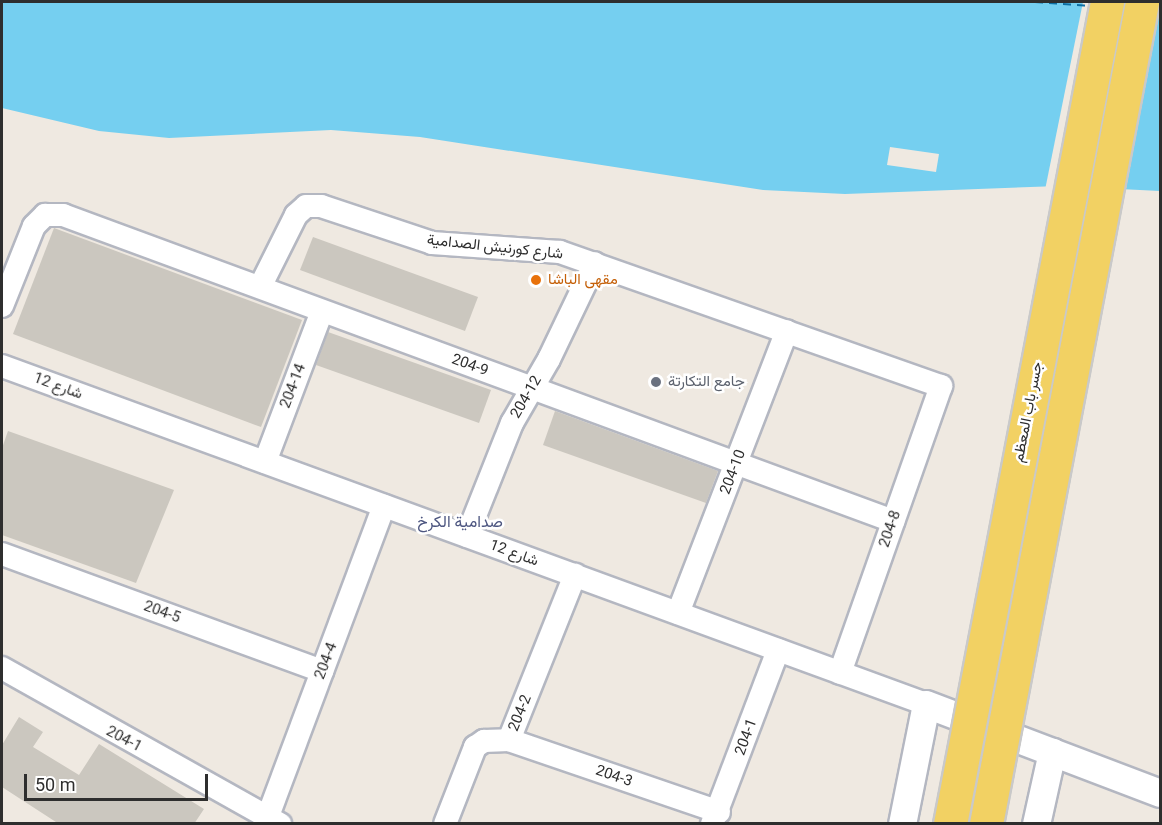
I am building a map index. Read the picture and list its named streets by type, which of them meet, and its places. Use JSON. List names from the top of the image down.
{
  "streets": {
    "main road": ["جسر باب المعظم"],
    "street": [
      "شارع كورنيش الصدامية",
      "204-9",
      "شارع 12",
      "204-14",
      "204-12",
      "204-10",
      "204-8",
      "204-5",
      "204-4",
      "204-2",
      "204-1",
      "204-3"
    ]
  },
  "crossings": [
    ["شارع كورنيش الصدامية", "204-9"],
    ["شارع كورنيش الصدامية", "204-12"],
    ["شارع كورنيش الصدامية", "204-10"],
    ["شارع كورنيش الصدامية", "204-8"],
    ["204-9", "204-14"],
    ["204-9", "204-12"],
    ["204-9", "204-10"],
    ["204-9", "204-8"],
    ["شارع 12", "204-14"],
    ["شارع 12", "204-12"],
    ["شارع 12", "204-10"],
    ["شارع 12", "204-8"],
    ["شارع 12", "204-4"],
    ["شارع 12", "204-2"],
    ["شارع 12", "204-1"],
    ["204-5", "204-4"],
    ["204-4", "204-1"],
    ["204-2", "204-3"],
    ["204-1", "204-3"]
  ],
  "districts": ["صدامية الكرخ"],
  "places": ["مقهى الباشا", "جامع التكارتة"],
  "scale_bar": "50 m"
}
